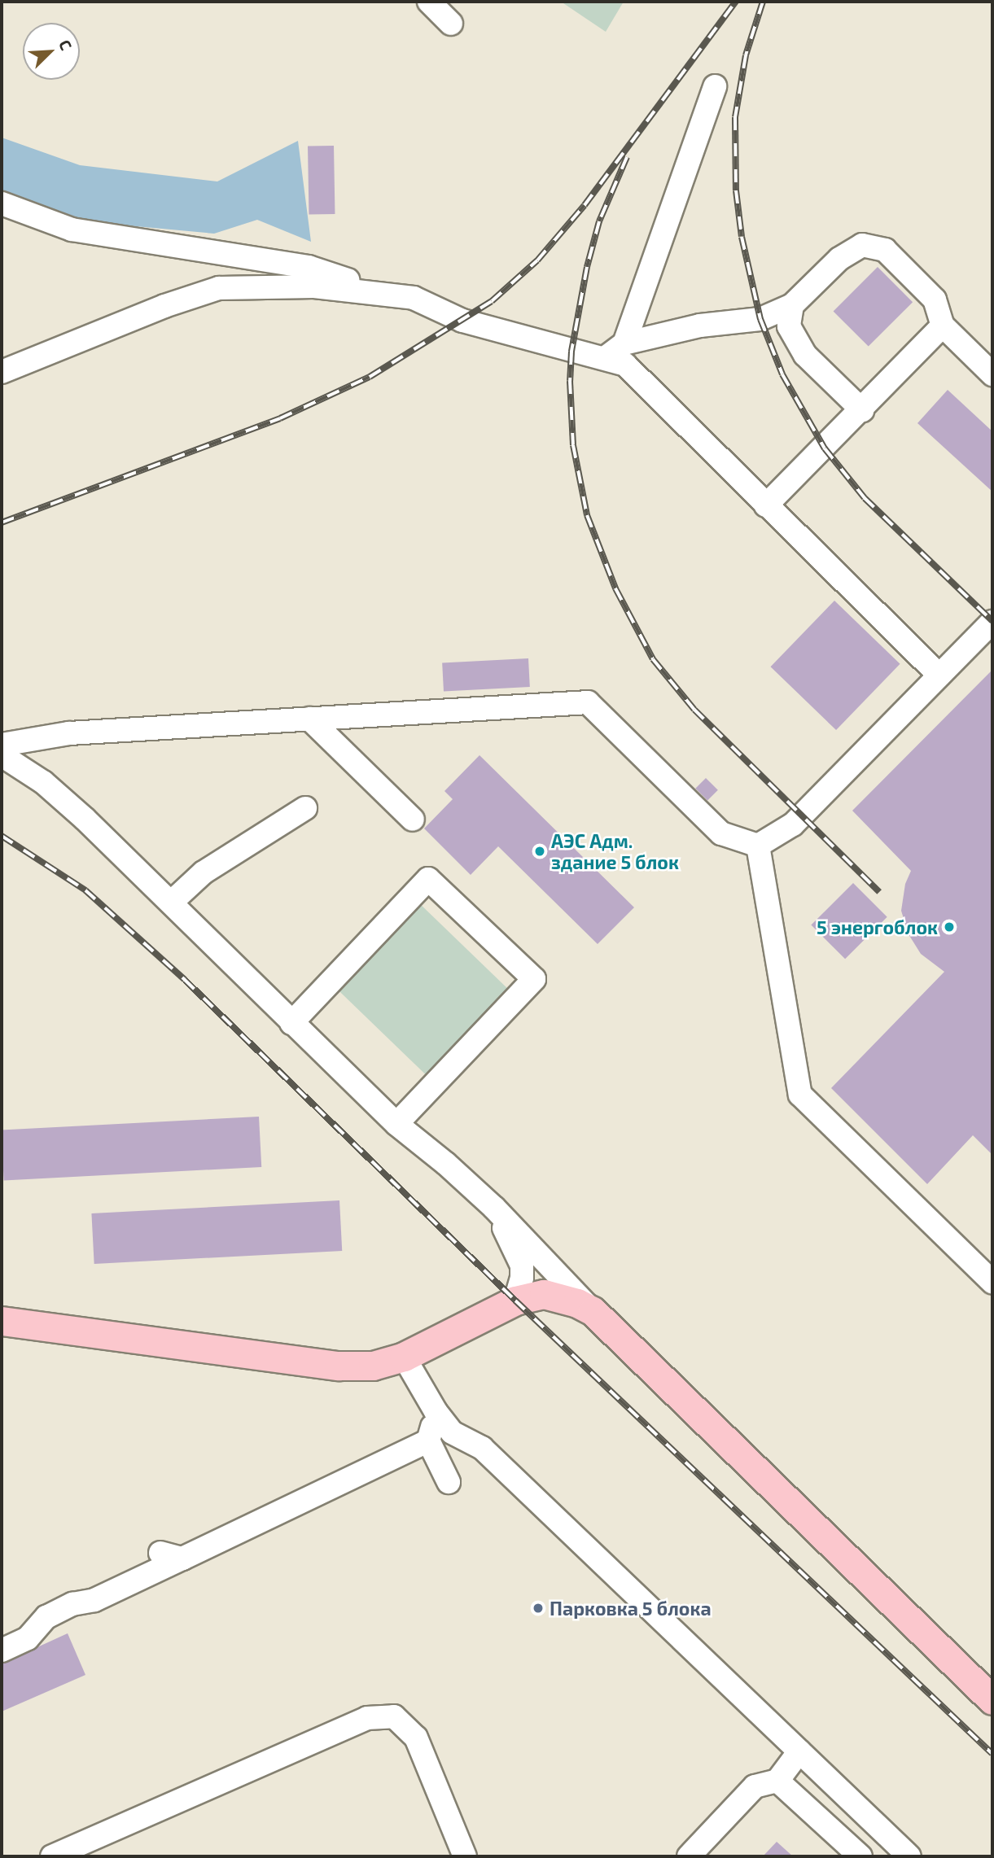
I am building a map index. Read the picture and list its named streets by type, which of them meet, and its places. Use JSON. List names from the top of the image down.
{
  "places": ["АЭС Адм. здание 5 блок", "5 энергоблок", "Парковка 5 блока"],
  "north": "top right"
}
